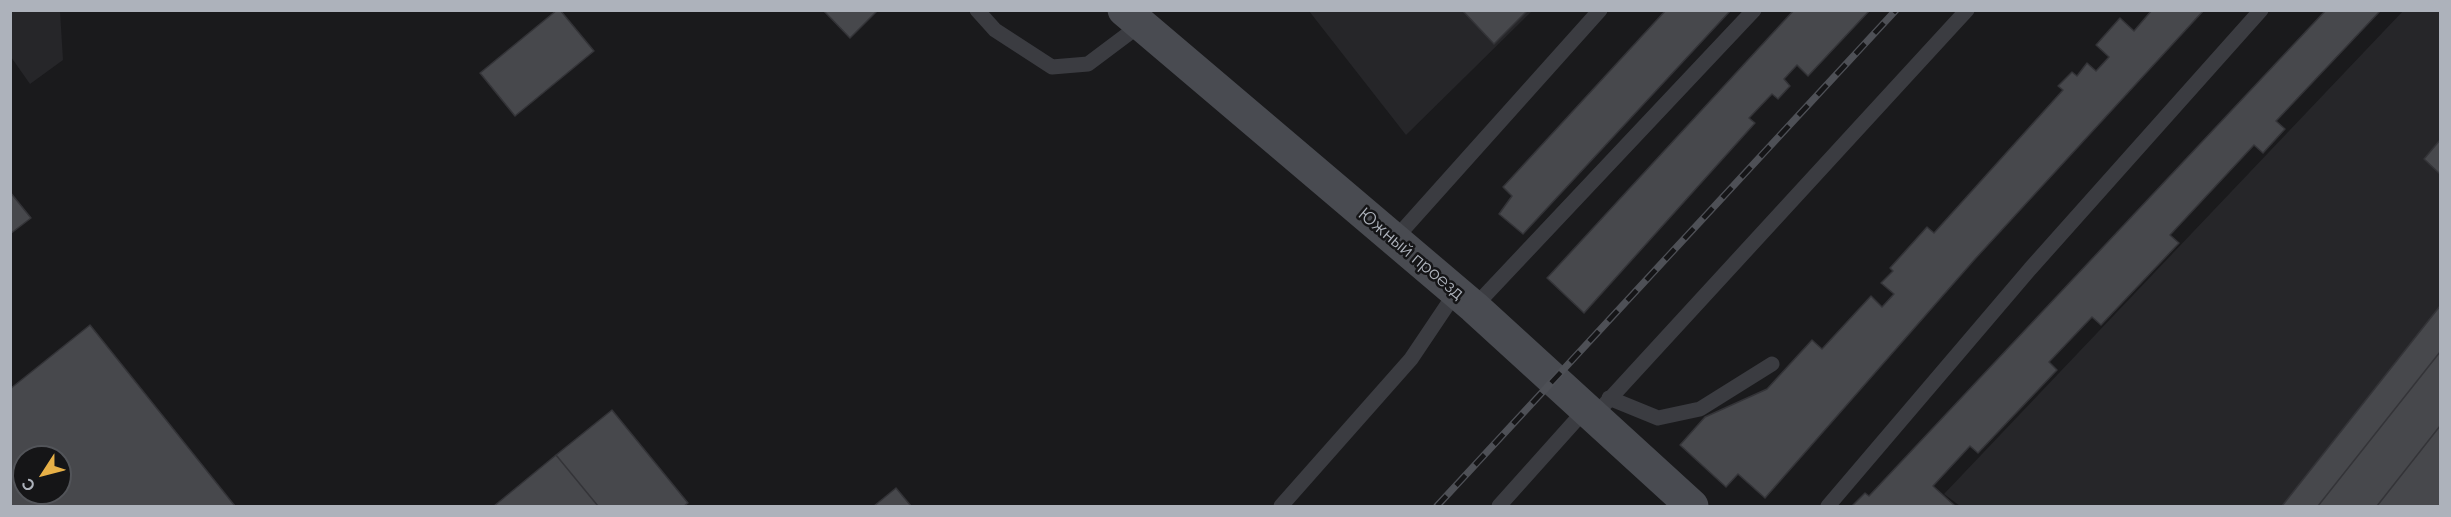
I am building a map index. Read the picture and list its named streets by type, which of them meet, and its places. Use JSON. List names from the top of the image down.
{
  "streets": {
    "street": ["Южный проезд"]
  },
  "north": "bottom left"
}
